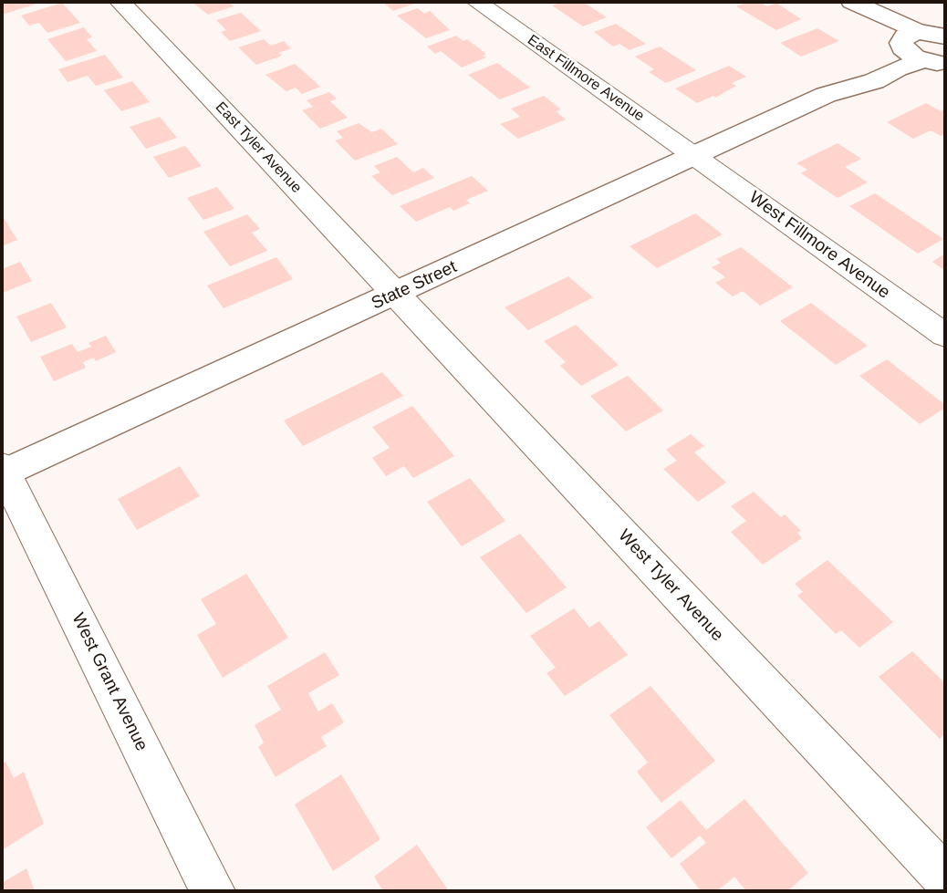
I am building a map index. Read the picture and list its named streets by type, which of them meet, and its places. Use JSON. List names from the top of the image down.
{
  "streets": {
    "main road": ["State Street"],
    "street": [
      "East Fillmore Avenue",
      "East Tyler Avenue",
      "West Fillmore Avenue",
      "West Tyler Avenue",
      "West Grant Avenue"
    ]
  },
  "crossings": [
    ["East Fillmore Avenue", "West Fillmore Avenue"],
    ["East Fillmore Avenue", "State Street"],
    ["East Tyler Avenue", "State Street"],
    ["East Tyler Avenue", "West Tyler Avenue"],
    ["West Fillmore Avenue", "State Street"],
    ["State Street", "West Tyler Avenue"],
    ["State Street", "West Grant Avenue"]
  ]
}
